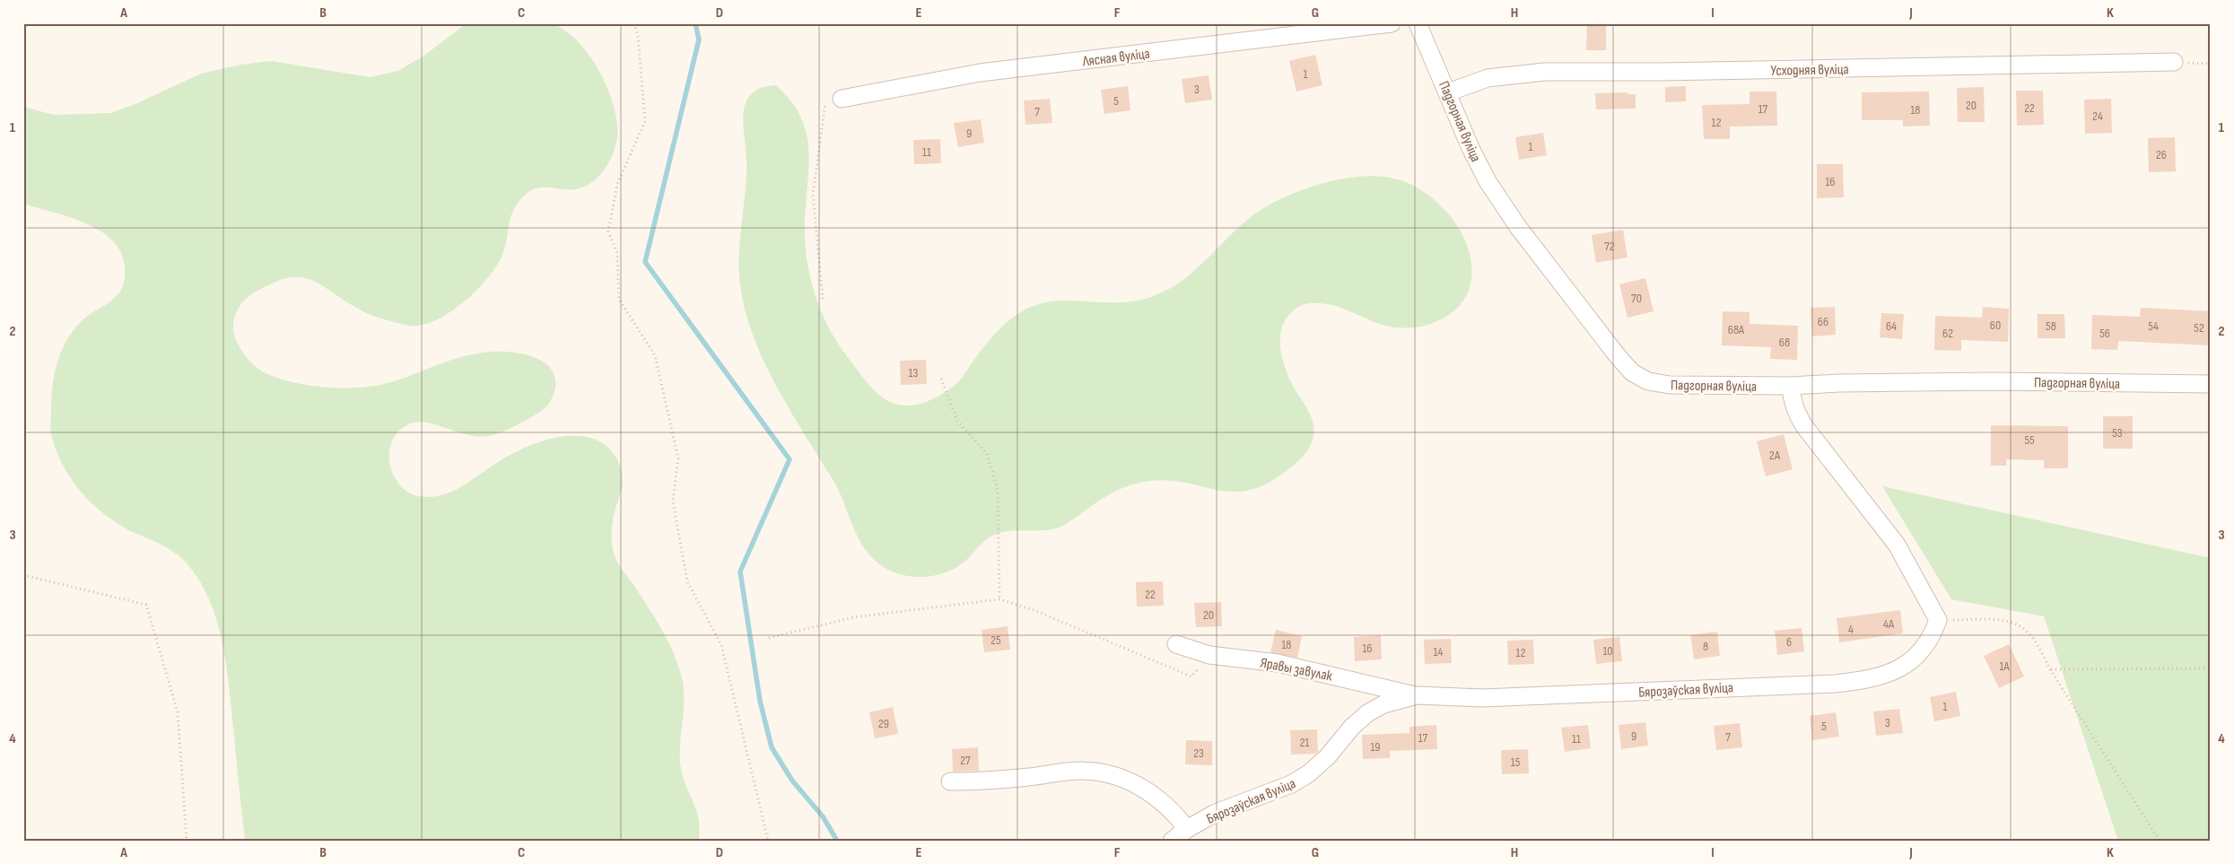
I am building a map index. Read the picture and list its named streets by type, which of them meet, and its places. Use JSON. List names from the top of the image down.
{
  "streets": {
    "street": [
      "Лясная вуліца",
      "Усходняя вуліца",
      "Падгорная вуліца",
      "Яравы завулак",
      "Бярозаўская вуліца"
    ]
  },
  "crossings": [
    ["Усходняя вуліца", "Падгорная вуліца"],
    ["Яравы завулак", "Бярозаўская вуліца"]
  ],
  "house_numbers": [
    "1",
    "3",
    "5",
    "20",
    "22",
    "17",
    "18",
    "7",
    "24",
    "12",
    "9",
    "1",
    "11",
    "26",
    "16",
    "72",
    "70",
    "66",
    "60",
    "64",
    "58",
    "54",
    "52",
    "68А",
    "62",
    "56",
    "68",
    "13",
    "53",
    "55",
    "2А",
    "22",
    "20",
    "4А",
    "4",
    "25",
    "6",
    "18",
    "8",
    "16",
    "10",
    "14",
    "12",
    "1А",
    "1",
    "3",
    "29",
    "5",
    "9",
    "7",
    "17",
    "11",
    "21",
    "19",
    "23",
    "27",
    "15"
  ],
  "grid": {
    "columns": [
      "A",
      "B",
      "C",
      "D",
      "E",
      "F",
      "G",
      "H",
      "I",
      "J",
      "K"
    ],
    "rows": [
      "1",
      "2",
      "3",
      "4"
    ]
  }
}
